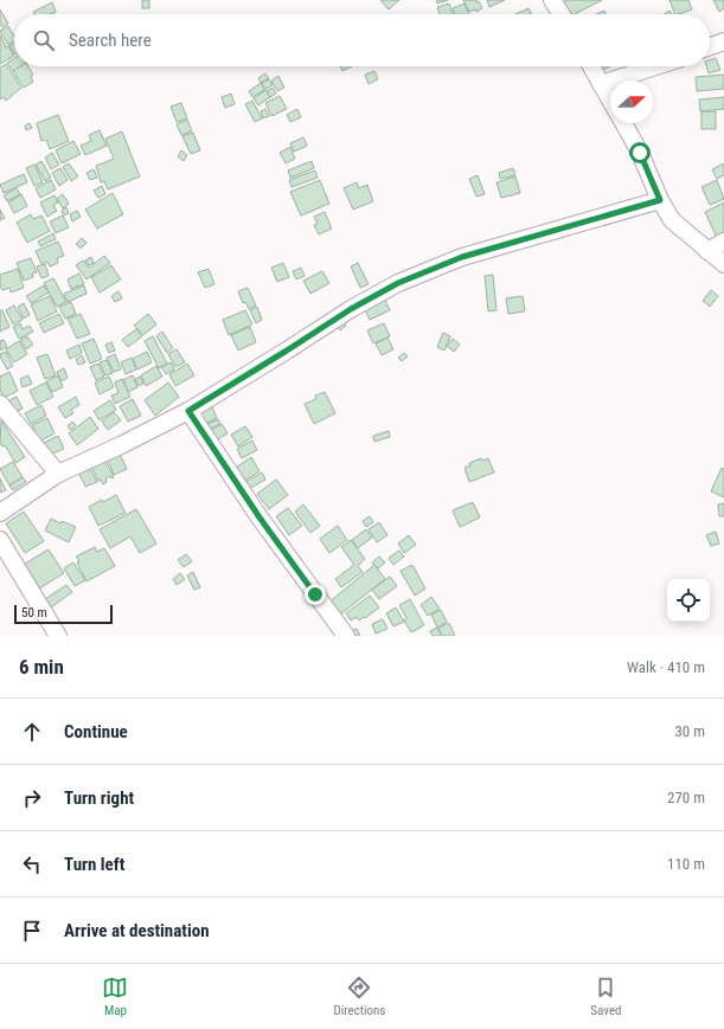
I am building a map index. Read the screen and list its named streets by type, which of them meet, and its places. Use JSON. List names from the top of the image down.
{
  "scale_bar": "50 m",
  "north": "right",
  "page": {
    "search": "Search here",
    "scale": "50 m",
    "heading": ["6 min", "Walk · 410 m"],
    "list": [
      ["Continue", "30 m"],
      ["Turn right", "270 m"],
      ["Turn left", "110 m"],
      "Arrive at destination"
    ],
    "nav": ["Map", "Directions", "Saved"]
  }
}
